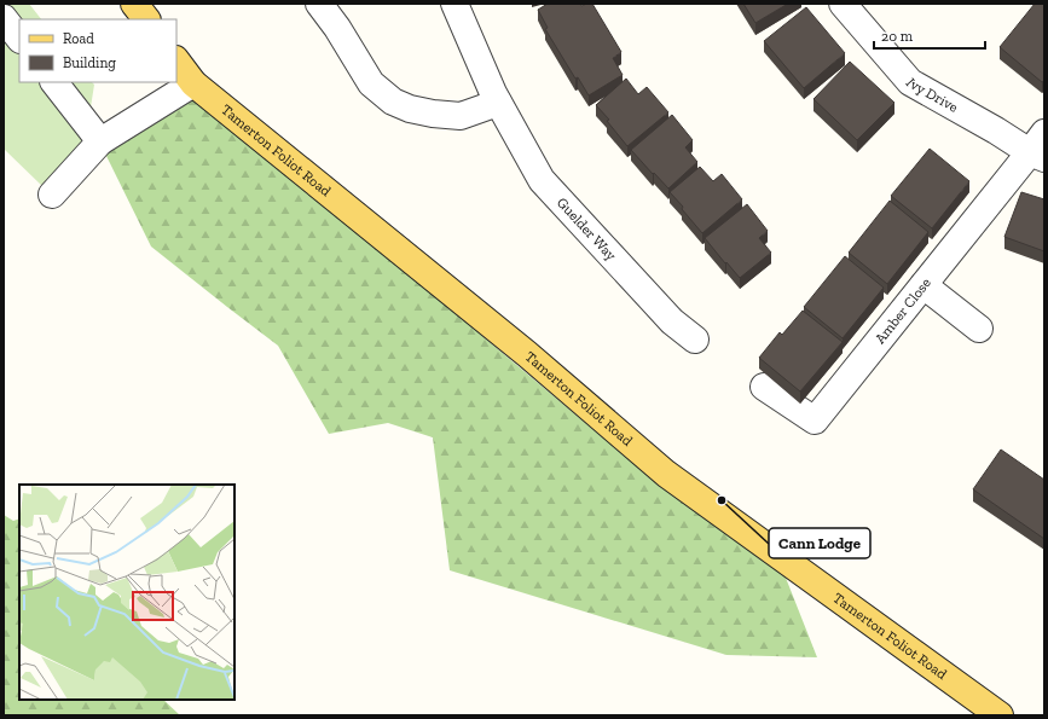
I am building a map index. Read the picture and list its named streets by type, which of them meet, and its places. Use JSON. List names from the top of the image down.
{
  "streets": {
    "main road": ["Tamerton Foliot Road"],
    "street": ["Ivy Drive", "Guelder Way", "Amber Close"]
  },
  "crossings": [
    ["Ivy Drive", "Amber Close"]
  ],
  "places": ["Cann Lodge"],
  "legend": ["Road", "Building"],
  "scale_bar": "20 m"
}
